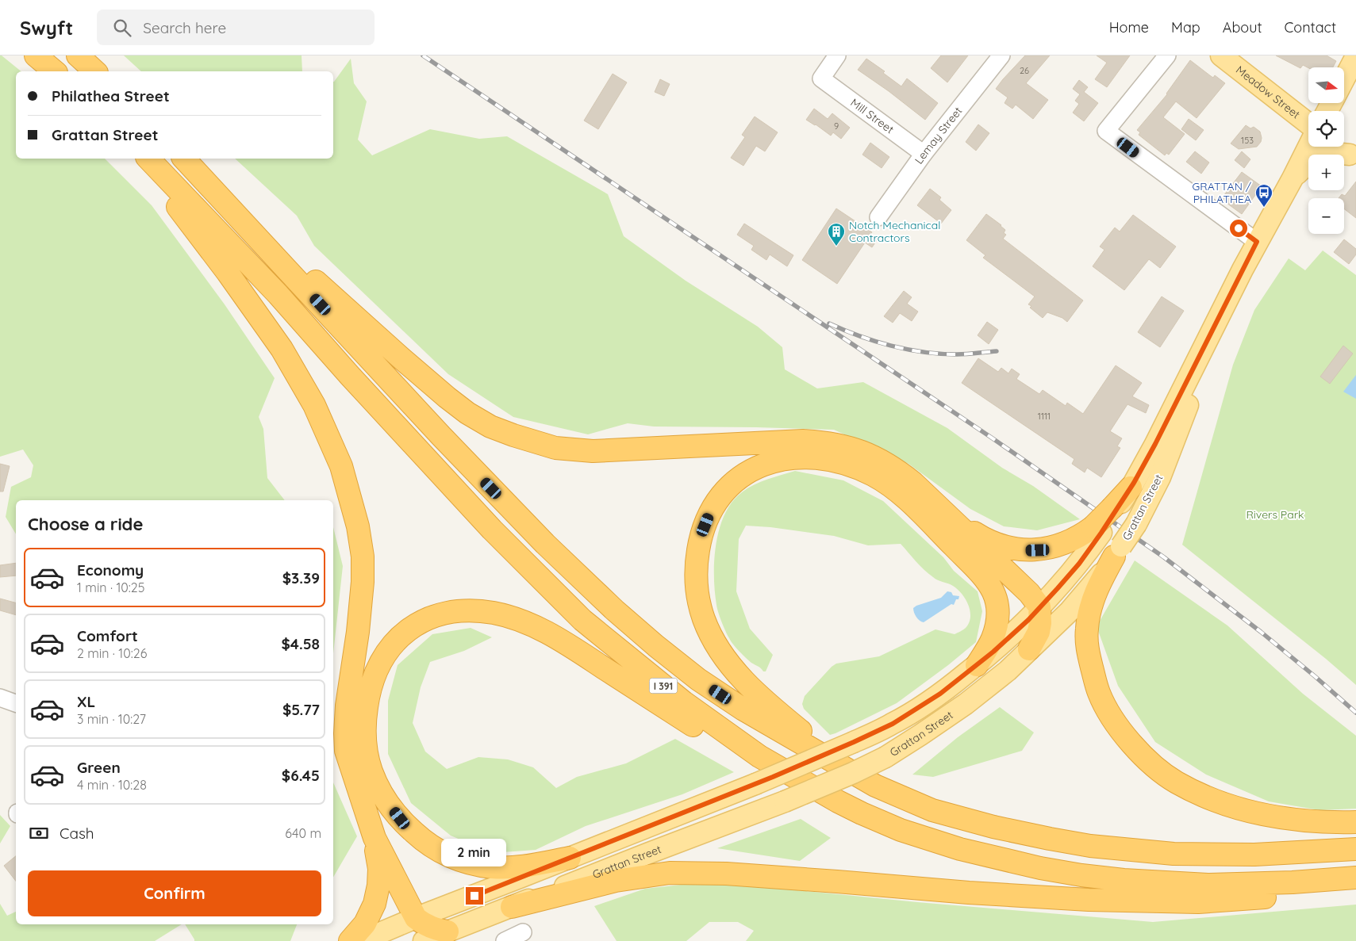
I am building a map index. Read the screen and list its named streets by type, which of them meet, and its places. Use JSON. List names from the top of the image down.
{
  "streets": {
    "highway": ["I 391"],
    "main road": ["Meadow Street", "Grattan Street"],
    "street": ["Mill Street", "Lemay Street"]
  },
  "crossings": [
    ["Mill Street", "Lemay Street"]
  ],
  "parks": ["Rivers Park"],
  "places": {
    "bus stop": ["GRATTAN / PHILATHEA"],
    "building": ["Notch Mechanical Contractors"]
  },
  "house_numbers": [
    "26",
    "9",
    "153",
    "1111"
  ],
  "north": "right",
  "page": {
    "header": "Swyft",
    "search": "Search here",
    "nav": [
      "Home",
      "Map",
      "About",
      "Contact"
    ],
    "map_buttons": ["+", "−"],
    "banner": ["Philathea Street", "Grattan Street"],
    "heading": "Choose a ride",
    "list": [
      {
        "name": "Economy",
        "note": "1 min · 10:25",
        "value": "$3.39"
      },
      {
        "name": "Comfort",
        "note": "2 min · 10:26",
        "value": "$4.58"
      },
      {
        "name": "XL",
        "note": "3 min · 10:27",
        "value": "$5.77"
      },
      {
        "name": "Green",
        "note": "4 min · 10:28",
        "value": "$6.45"
      }
    ],
    "pay": ["Cash", "640 m"],
    "bubble": "2 min",
    "buttons": "Confirm"
  }
}
